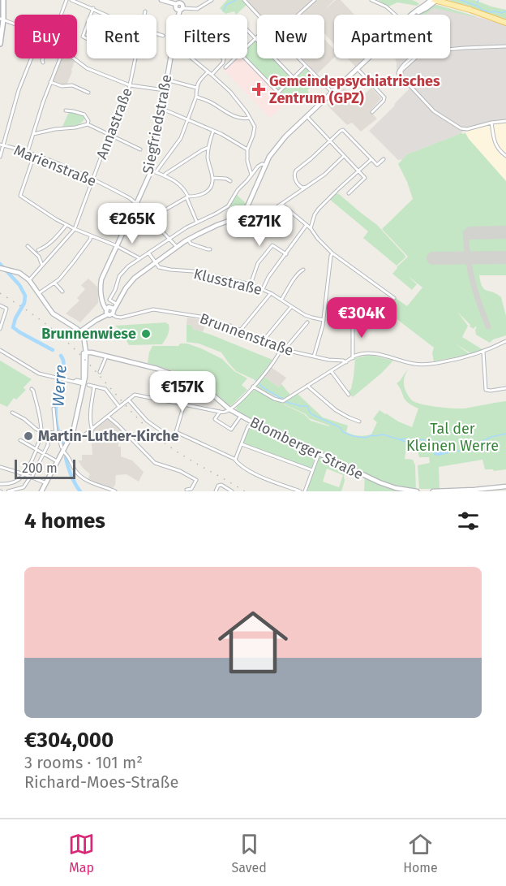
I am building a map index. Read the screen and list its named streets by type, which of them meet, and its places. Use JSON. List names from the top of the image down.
{
  "streets": {
    "street": [
      "Annastraße",
      "Siegfriedstraße",
      "Marienstraße",
      "Klusstraße",
      "Brunnenstraße",
      "Blomberger Straße"
    ]
  },
  "crossings": [
    ["Annastraße", "Marienstraße"],
    ["Siegfriedstraße", "Marienstraße"],
    ["Siegfriedstraße", "Brunnenstraße"]
  ],
  "water": ["Werre"],
  "parks": ["Tal der Kleinen Werre"],
  "places": {
    "health": ["Gemeindepsychiatrisches Zentrum (GPZ)"],
    "other": ["Brunnenwiese", "Martin-Luther-Kirche"]
  },
  "scale_bar": "200 m",
  "page": {
    "chip": [
      "Buy",
      "Rent",
      "Filters",
      "New",
      "Apartment"
    ],
    "price": [
      "€265K",
      "€271K",
      "€304K",
      "€157K"
    ],
    "scale": "200 m",
    "heading": "4 homes",
    "list": [
      {
        "name": "€304,000",
        "note": "3 rooms · 101 m² · Richard-Moes-Straße"
      }
    ],
    "tabs": ["Map", "Saved", "Home"]
  }
}
